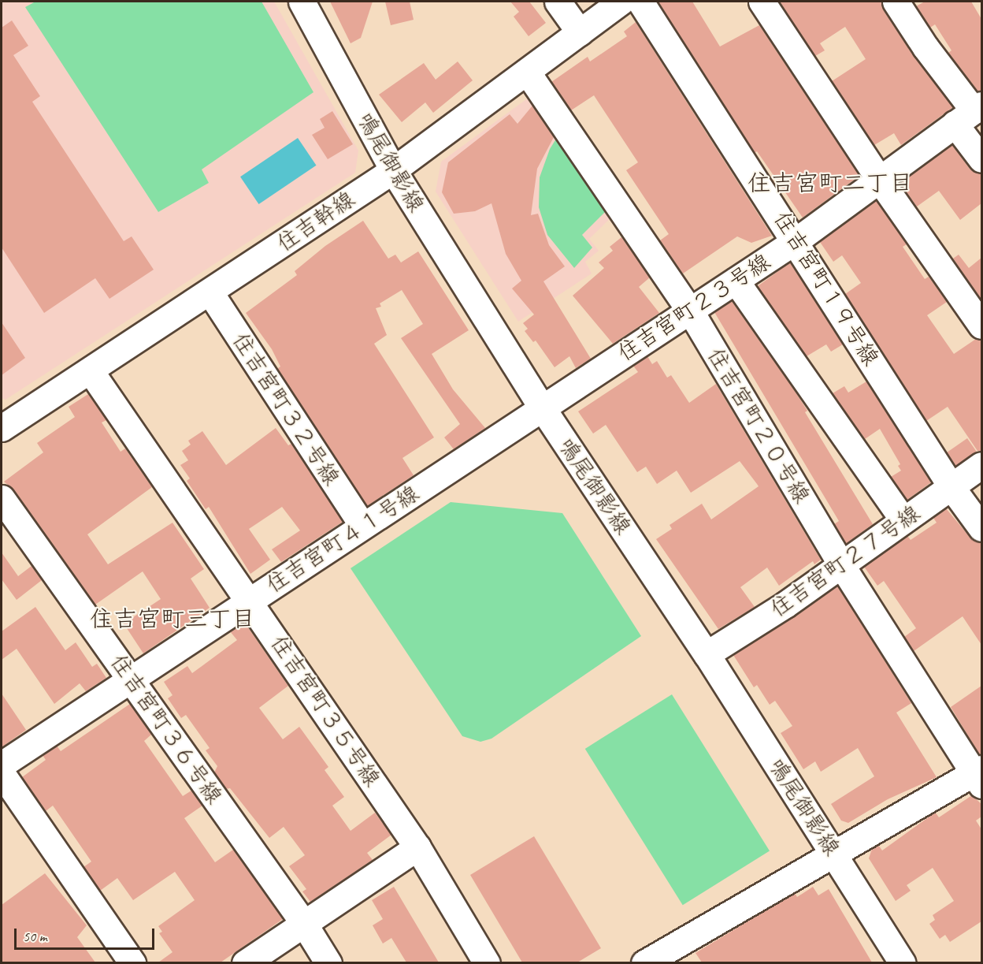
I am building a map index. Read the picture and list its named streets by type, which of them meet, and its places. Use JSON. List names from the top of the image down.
{
  "streets": {
    "street": [
      "鳴尾御影線",
      "住吉幹線",
      "住吉宮町１９号線",
      "住吉宮町２３号線",
      "住吉宮町３２号線",
      "住吉宮町２０号線",
      "住吉宮町４１号線",
      "住吉宮町２７号線",
      "住吉宮町３５号線",
      "住吉宮町３６号線"
    ]
  },
  "crossings": [
    ["鳴尾御影線", "住吉幹線"],
    ["鳴尾御影線", "住吉宮町２３号線"],
    ["鳴尾御影線", "住吉宮町４１号線"],
    ["鳴尾御影線", "住吉宮町２７号線"],
    ["住吉幹線", "住吉宮町３２号線"],
    ["住吉幹線", "住吉宮町２０号線"],
    ["住吉幹線", "住吉宮町３５号線"],
    ["住吉宮町１９号線", "住吉宮町２３号線"],
    ["住吉宮町１９号線", "住吉宮町２７号線"],
    ["住吉宮町２３号線", "住吉宮町２０号線"],
    ["住吉宮町２３号線", "住吉宮町４１号線"],
    ["住吉宮町３２号線", "住吉宮町４１号線"],
    ["住吉宮町２０号線", "住吉宮町２７号線"],
    ["住吉宮町４１号線", "住吉宮町３５号線"],
    ["住吉宮町４１号線", "住吉宮町３６号線"]
  ],
  "districts": ["住吉宮町二丁目", "住吉宮町三丁目"],
  "scale_bar": "50 m"
}
